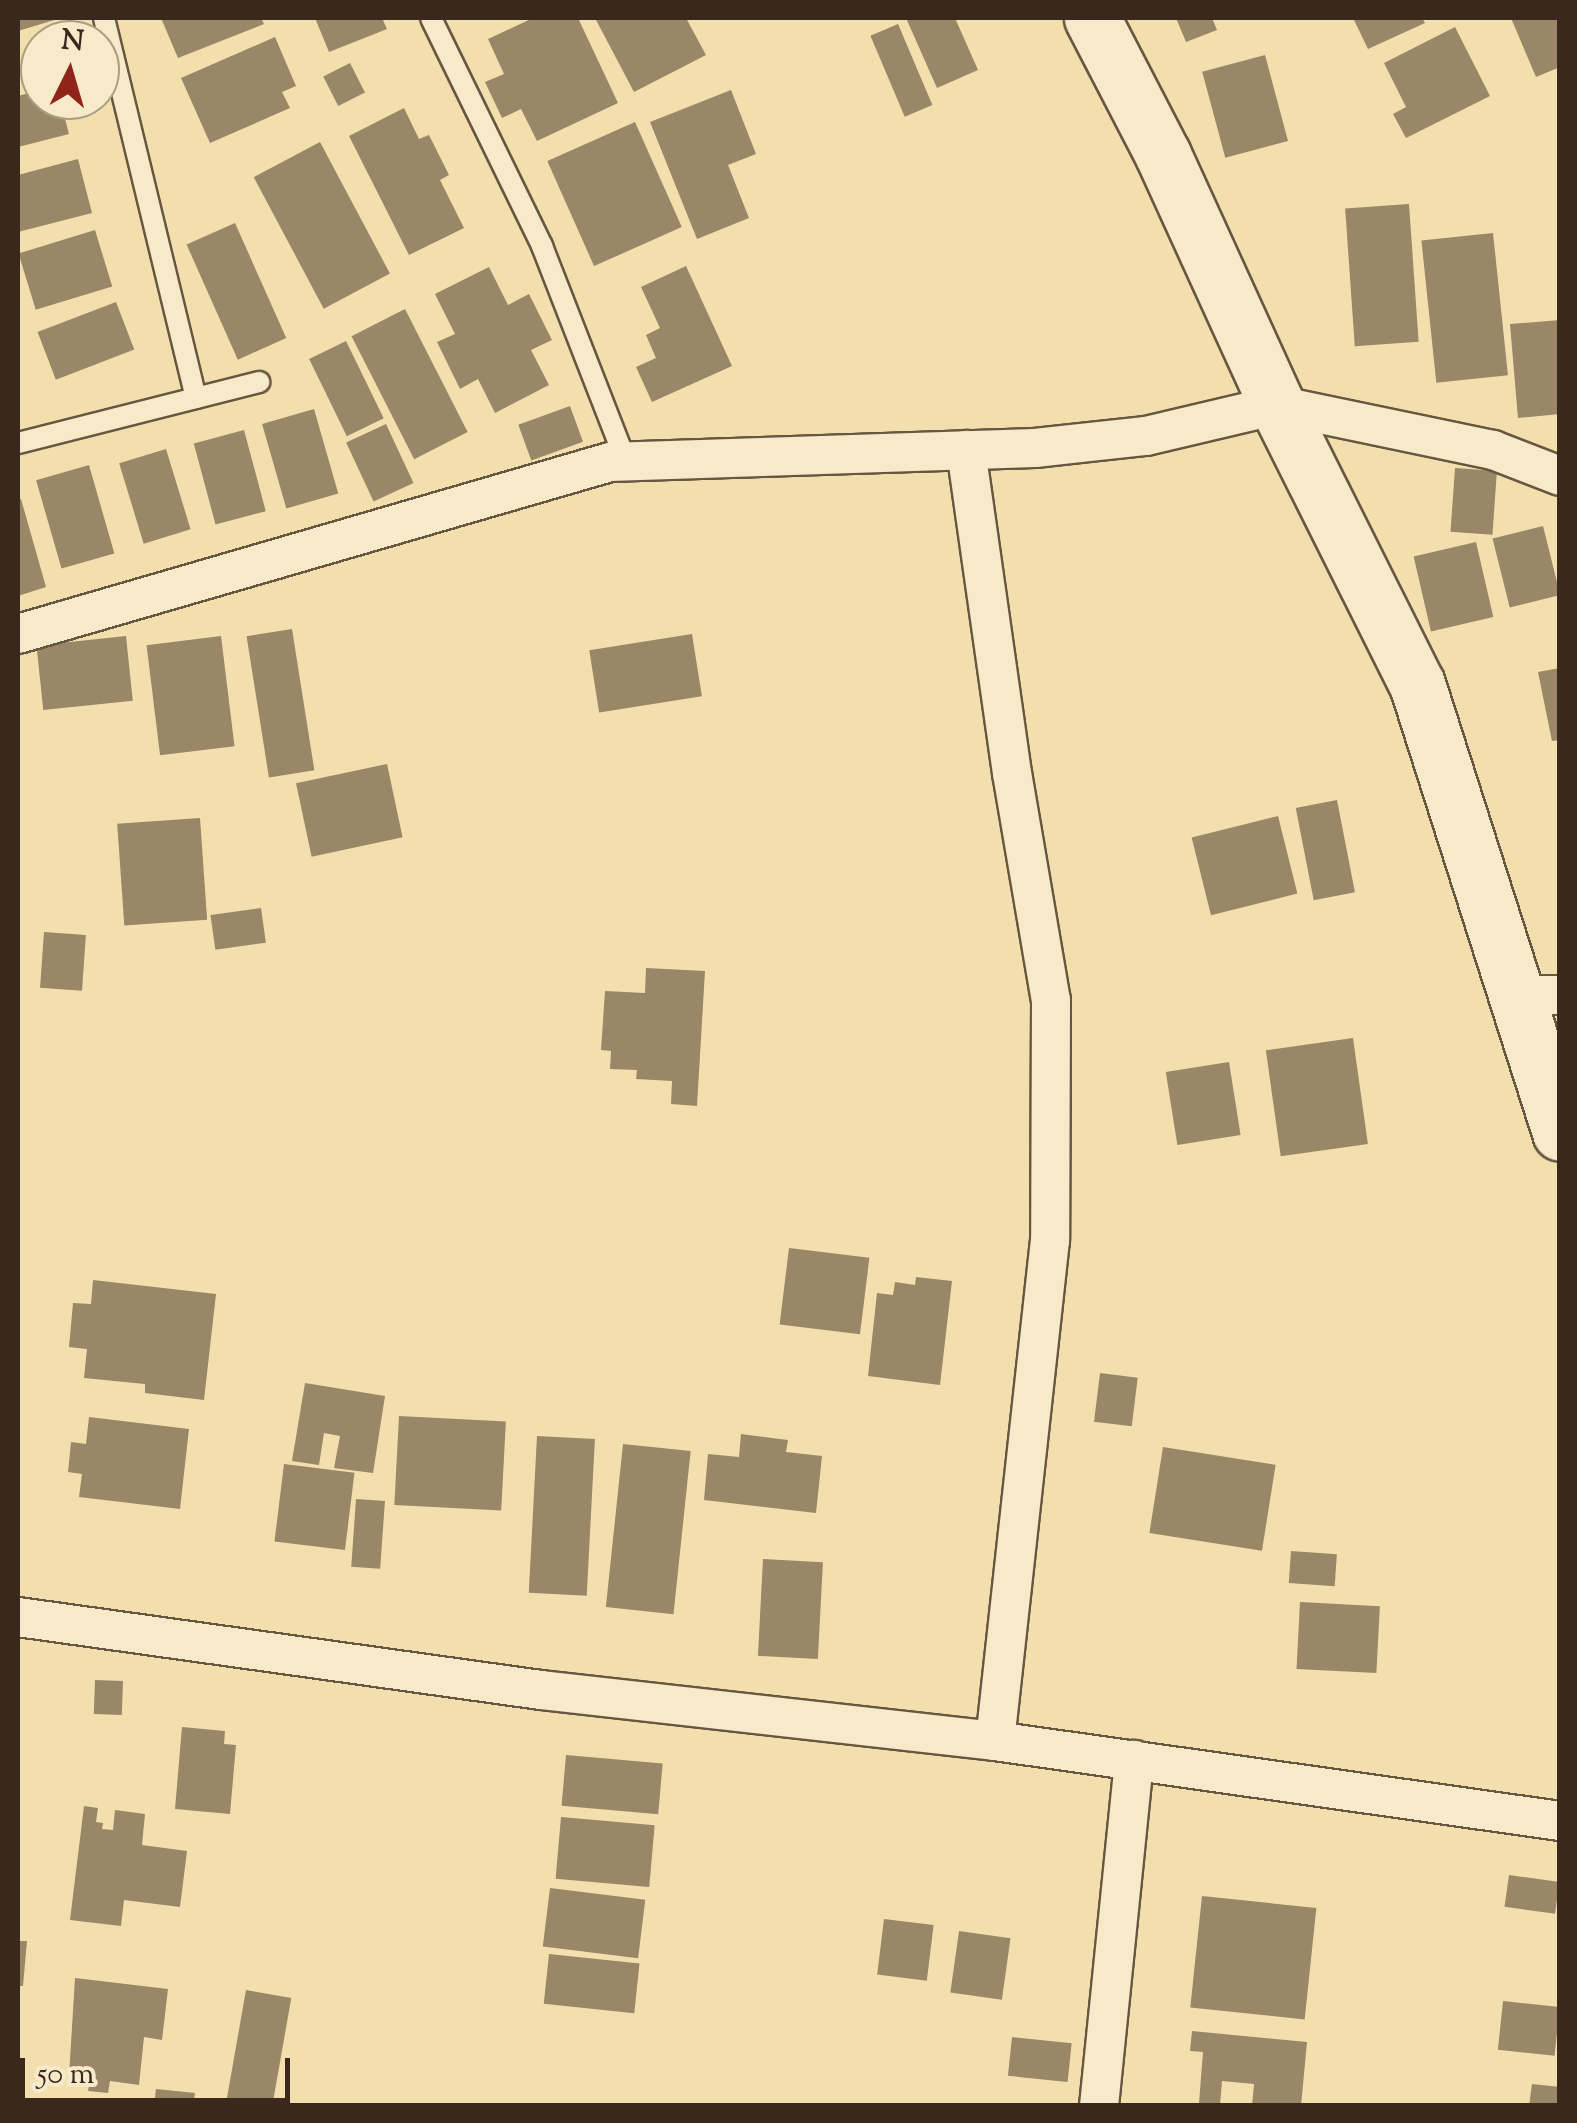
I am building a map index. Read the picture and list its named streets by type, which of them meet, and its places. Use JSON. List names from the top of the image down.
{
  "scale_bar": "50 m",
  "north": "top"
}
